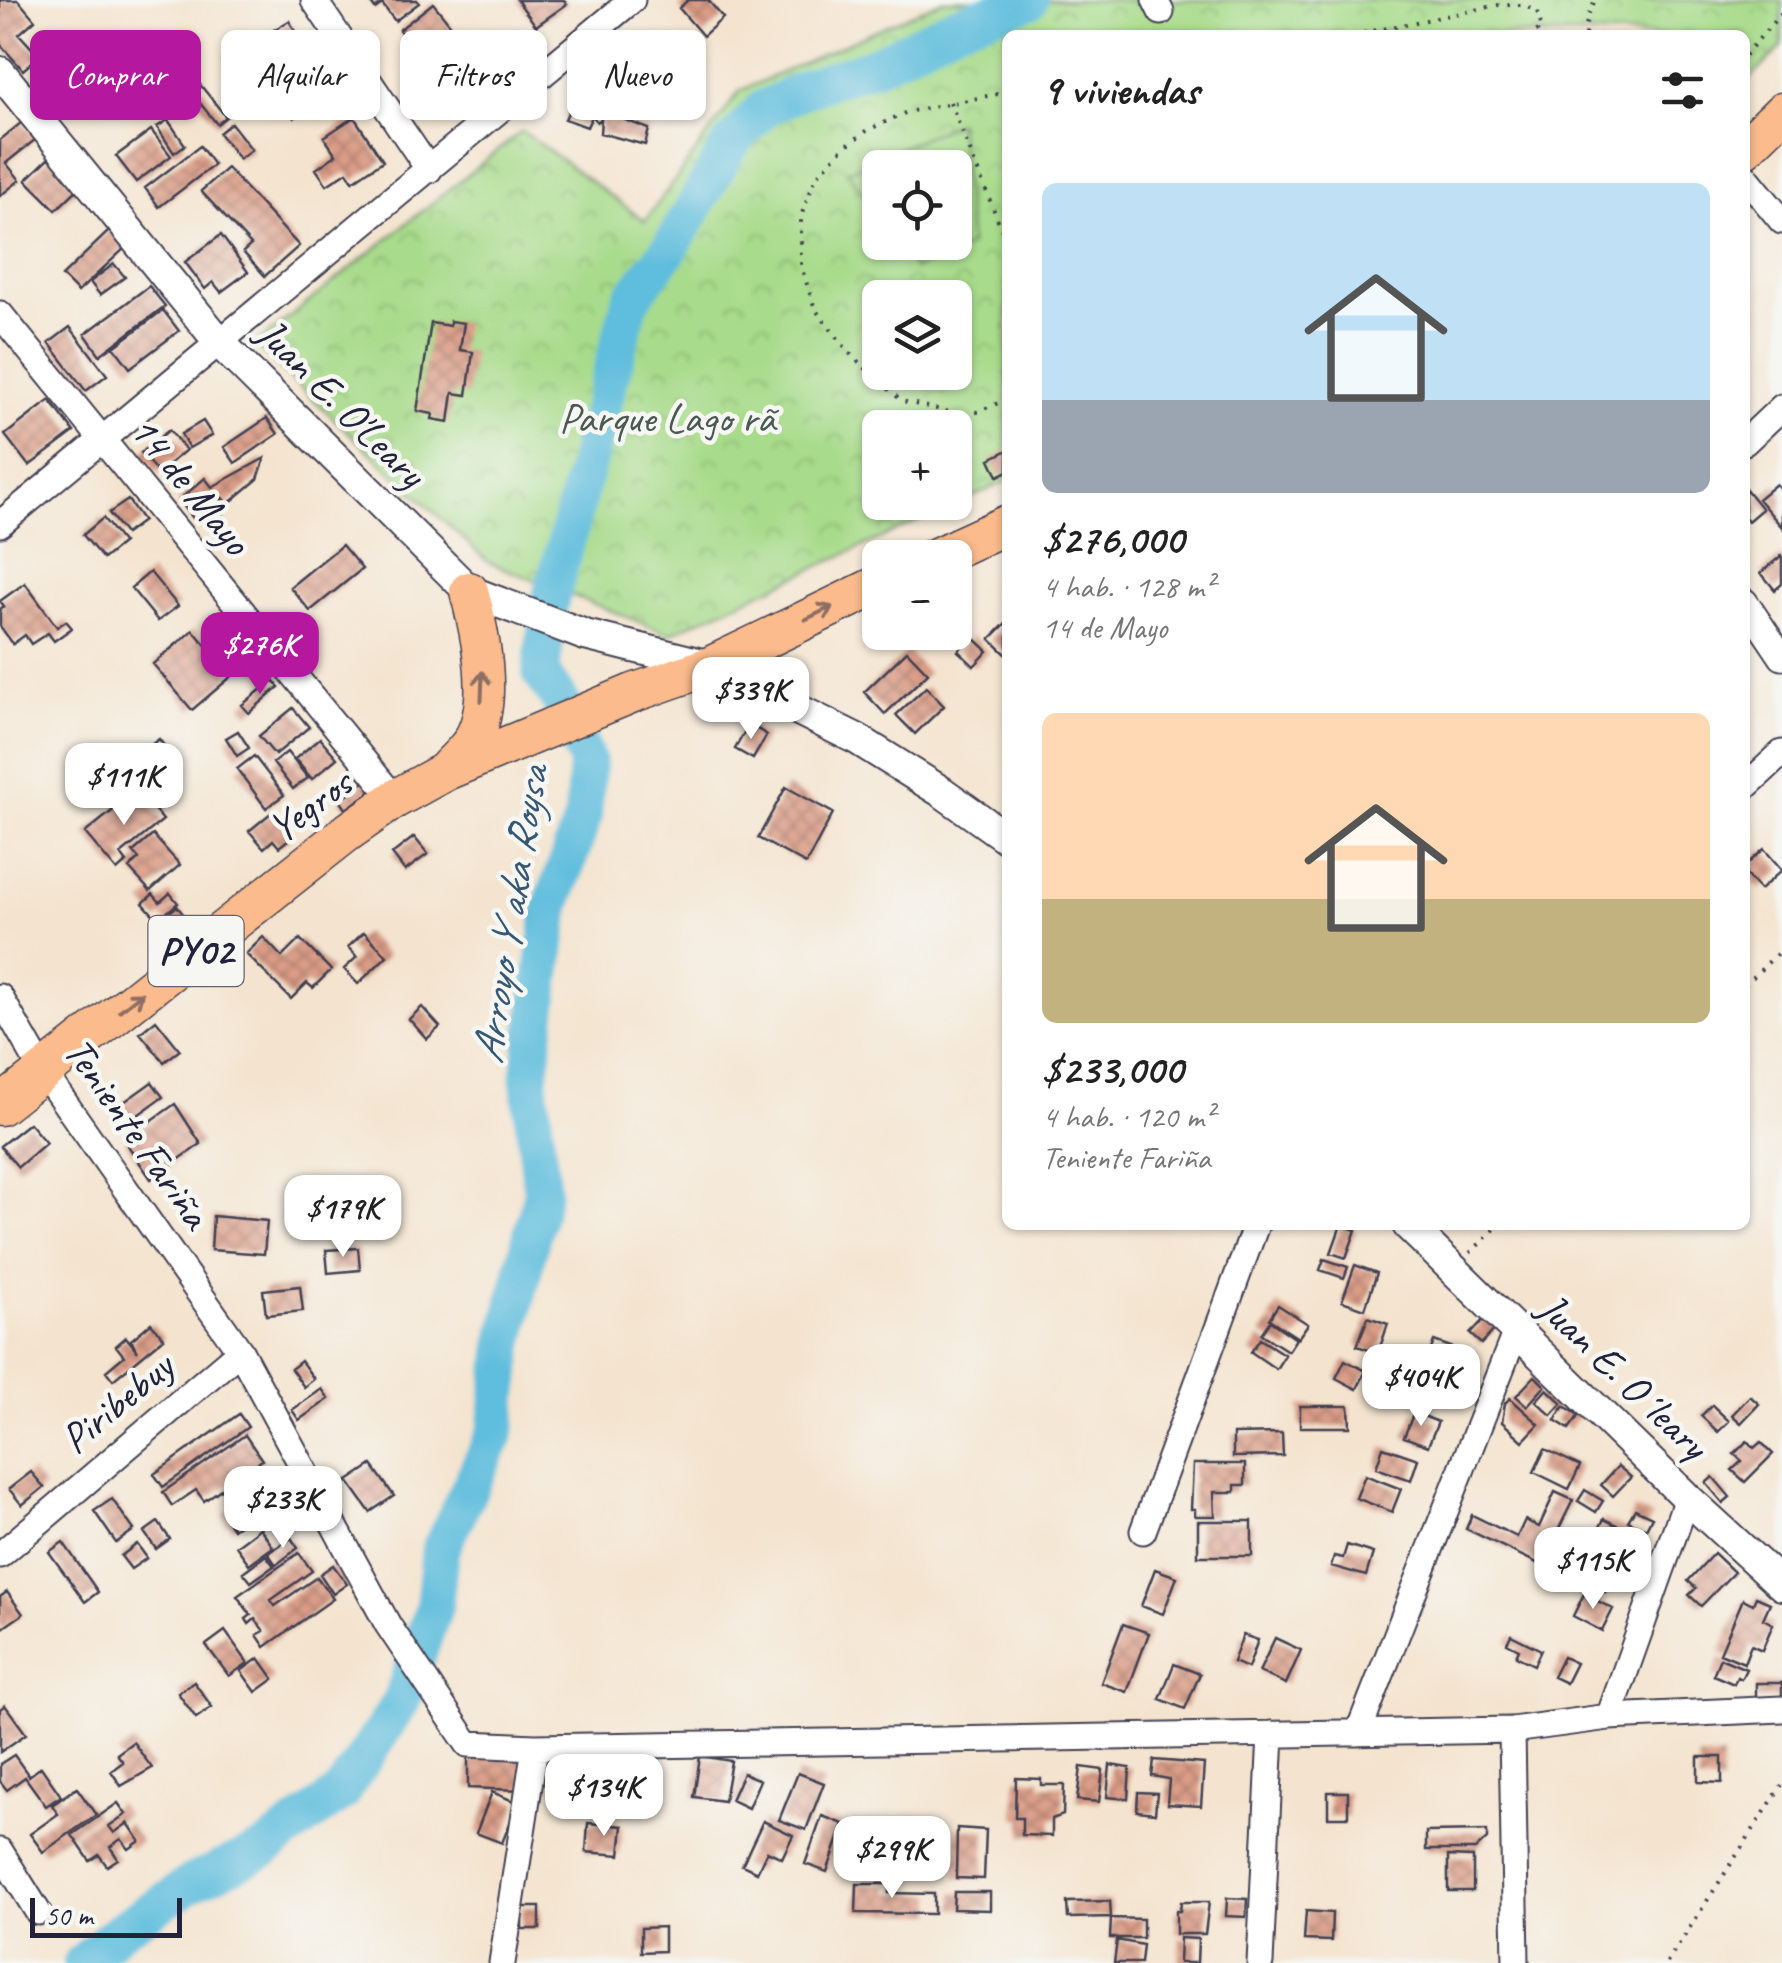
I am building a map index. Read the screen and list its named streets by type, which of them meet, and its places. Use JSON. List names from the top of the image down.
{
  "streets": {
    "main road": ["Yegros", "PY02"],
    "street": [
      "Juan E. O'Leary",
      "14 de Mayo",
      "Teniente Fariña",
      "Juan E. O´leary",
      "Piribebuy"
    ]
  },
  "crossings": [
    ["Juan E. O'Leary", "Yegros"],
    ["Juan E. O'Leary", "PY02"],
    ["14 de Mayo", "Yegros"],
    ["Yegros", "PY02"],
    ["Yegros", "Teniente Fariña"],
    ["Teniente Fariña", "Piribebuy"]
  ],
  "one_way": ["Yegros"],
  "water": ["Arroyo Y aka Roysa"],
  "parks": ["Parque Lago rã"],
  "scale_bar": "50 m",
  "page": {
    "chip": [
      "Comprar",
      "Alquilar",
      "Filtros",
      "Nuevo"
    ],
    "heading": "9 viviendas",
    "map_buttons": ["+", "−"],
    "list": [
      {
        "name": "$276,000",
        "note": "4 hab. · 128 m² · 14 de Mayo"
      },
      {
        "name": "$233,000",
        "note": "4 hab. · 120 m² · Teniente Fariña"
      }
    ],
    "price": [
      "$276K",
      "$339K",
      "$111K",
      "$179K",
      "$404K",
      "$233K",
      "$115K",
      "$134K",
      "$299K"
    ],
    "scale": "50 m"
  }
}
